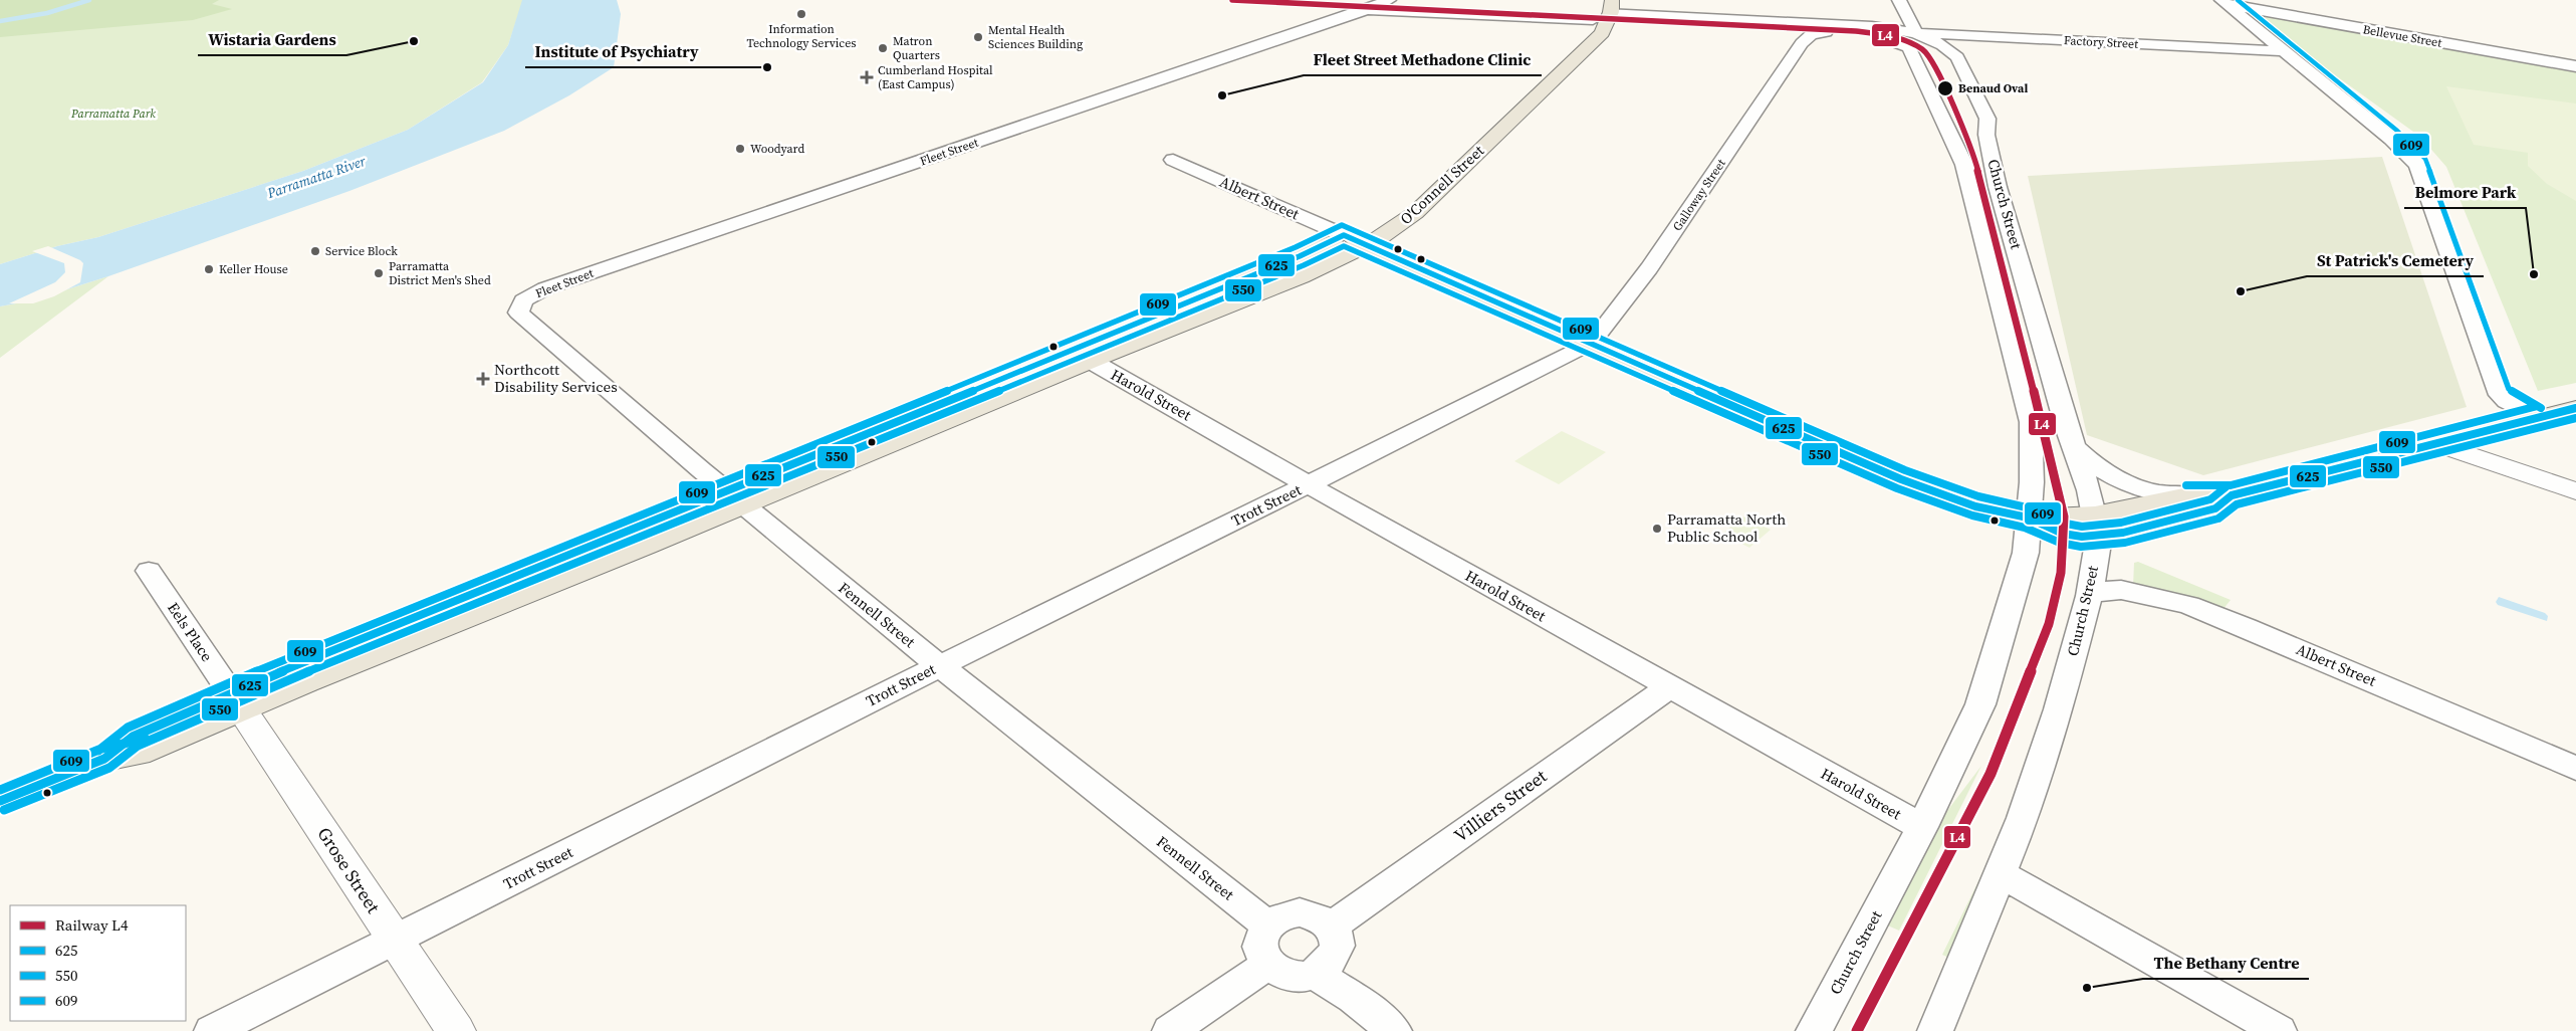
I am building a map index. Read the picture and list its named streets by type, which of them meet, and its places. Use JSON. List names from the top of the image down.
{
  "streets": {
    "main road": ["O'Connell Street", "Albert Street"],
    "street": [
      "Bellevue Street",
      "Factory Street",
      "Fleet Street",
      "Galloway Street",
      "Church Street",
      "Harold Street",
      "Trott Street",
      "Fennell Street",
      "Eels Place",
      "Villiers Street",
      "Grose Street"
    ]
  },
  "crossings": [
    ["Factory Street", "Fleet Street"],
    ["Factory Street", "O'Connell Street"],
    ["Factory Street", "Galloway Street"],
    ["Factory Street", "Church Street"],
    ["Fleet Street", "Fennell Street"],
    ["O'Connell Street", "Albert Street"],
    ["O'Connell Street", "Harold Street"],
    ["O'Connell Street", "Fennell Street"],
    ["O'Connell Street", "Eels Place"],
    ["O'Connell Street", "Grose Street"],
    ["Galloway Street", "Albert Street"],
    ["Galloway Street", "Trott Street"],
    ["Albert Street", "Church Street"],
    ["Albert Street", "Trott Street"],
    ["Church Street", "Harold Street"],
    ["Harold Street", "Trott Street"],
    ["Harold Street", "Villiers Street"],
    ["Trott Street", "Fennell Street"],
    ["Trott Street", "Grose Street"],
    ["Fennell Street", "Villiers Street"],
    ["Eels Place", "Grose Street"]
  ],
  "water": ["Parramatta River"],
  "parks": ["Parramatta Park"],
  "places": {
    "other": [
      "Information Technology Services",
      "Mental Health Sciences Building",
      "Wistaria Gardens",
      "Matron Quarters",
      "Institute of Psychiatry",
      "Benaud Oval",
      "Fleet Street Methadone Clinic",
      "Woodyard",
      "Service Block",
      "Keller House",
      "Parramatta District Men's Shed",
      "Belmore Park",
      "St Patrick's Cemetery",
      "Parramatta North Public School",
      "The Bethany Centre"
    ],
    "health": ["Cumberland Hospital (East Campus)", "Northcott Disability Services"]
  },
  "lines": [
    "rail line L4",
    "transit line 609",
    "transit line 625",
    "transit line 550"
  ],
  "legend": [
    "Railway L4",
    "625",
    "550",
    "609"
  ]
}
